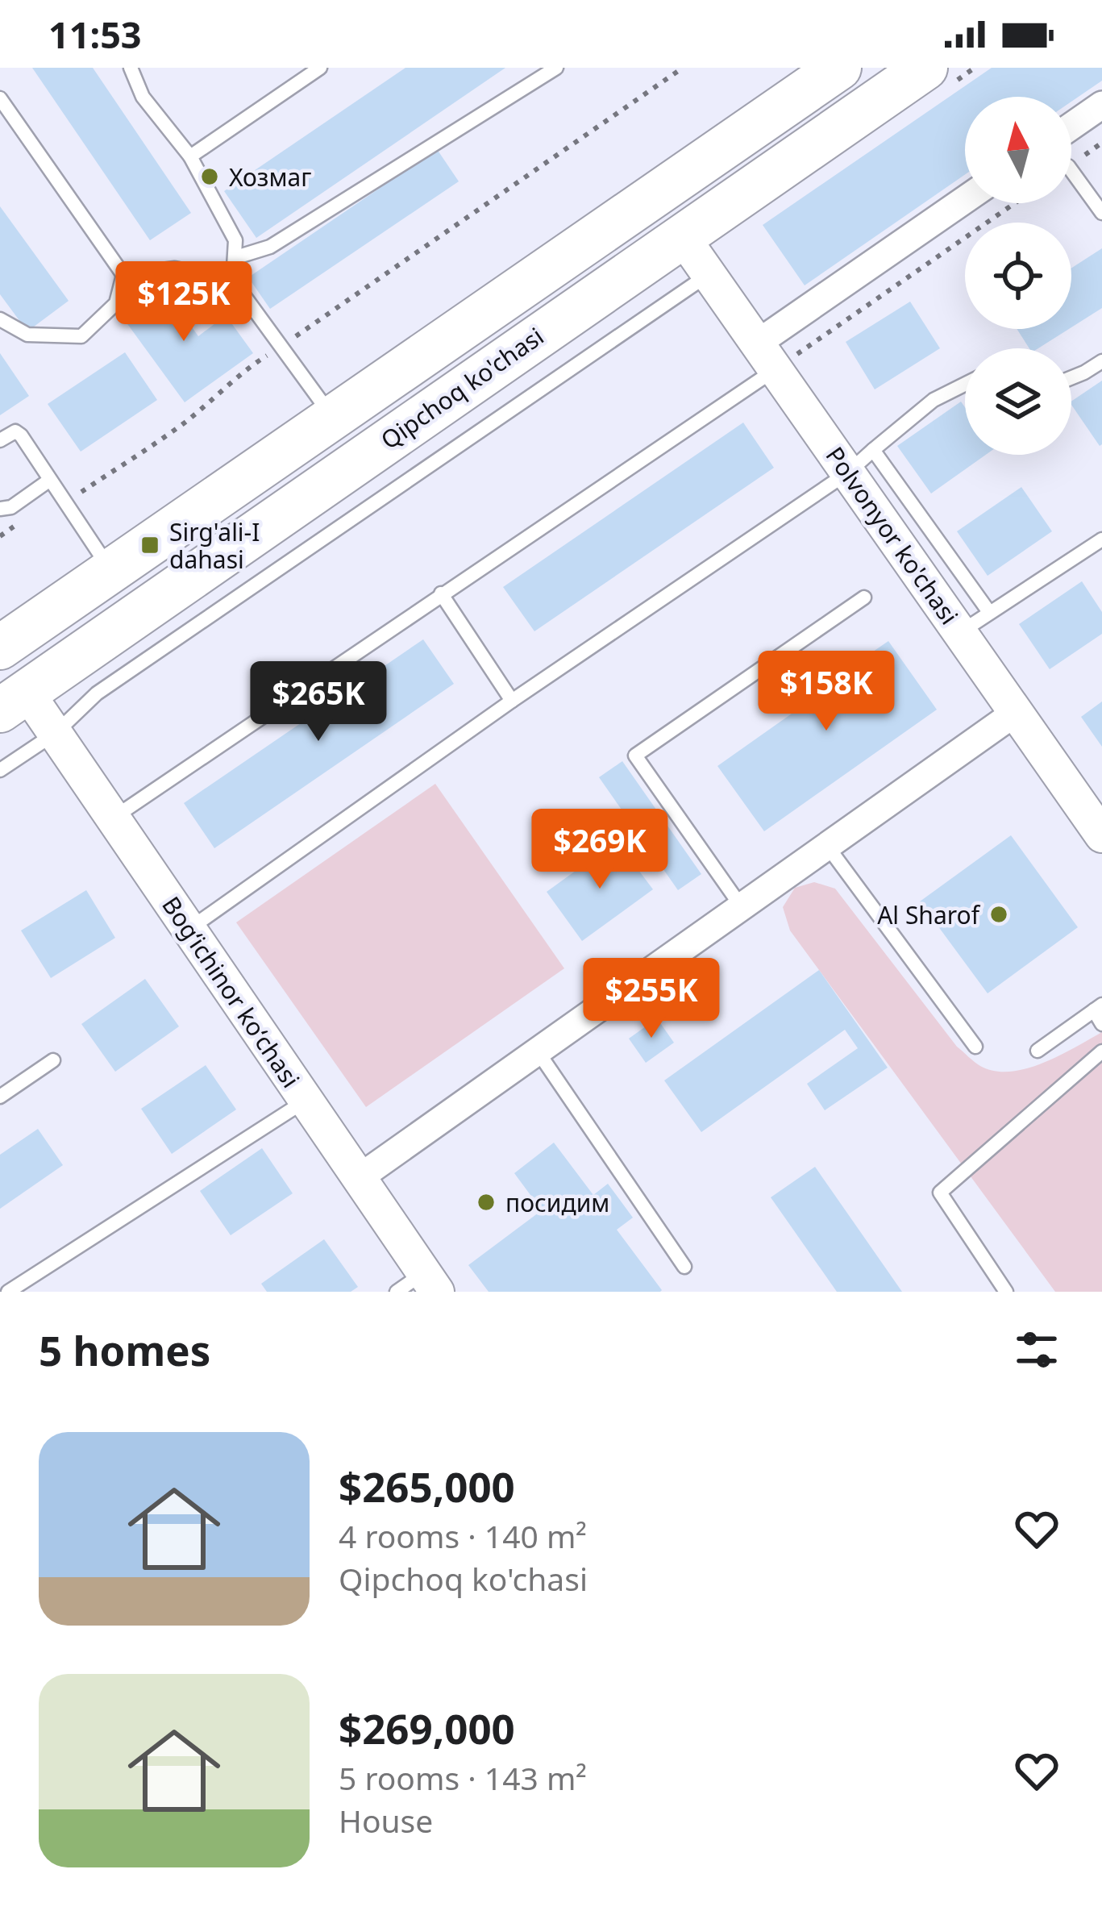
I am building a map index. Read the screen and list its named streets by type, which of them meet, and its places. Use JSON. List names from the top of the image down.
{
  "streets": {
    "main road": ["Qipchoq ko'chasi"],
    "street": ["Polvonyor ko'chasi", "Bogʻichinor koʻchasi"]
  },
  "crossings": [
    ["Qipchoq ko'chasi", "Polvonyor ko'chasi"],
    ["Qipchoq ko'chasi", "Bogʻichinor koʻchasi"]
  ],
  "places": {
    "other": ["Хозмаг", "Al Sharof", "посидим"],
    "transit": ["Sirg'ali-I dahasi"]
  },
  "north": "top",
  "page": {
    "status": "11:53",
    "price": [
      "$125K",
      "$158K",
      "$265K",
      "$269K",
      "$255K"
    ],
    "heading": "5 homes",
    "list": [
      {
        "name": "$265,000",
        "note": "4 rooms · 140 m² · Qipchoq ko'chasi"
      },
      {
        "name": "$269,000",
        "note": "5 rooms · 143 m² · House"
      }
    ]
  }
}
